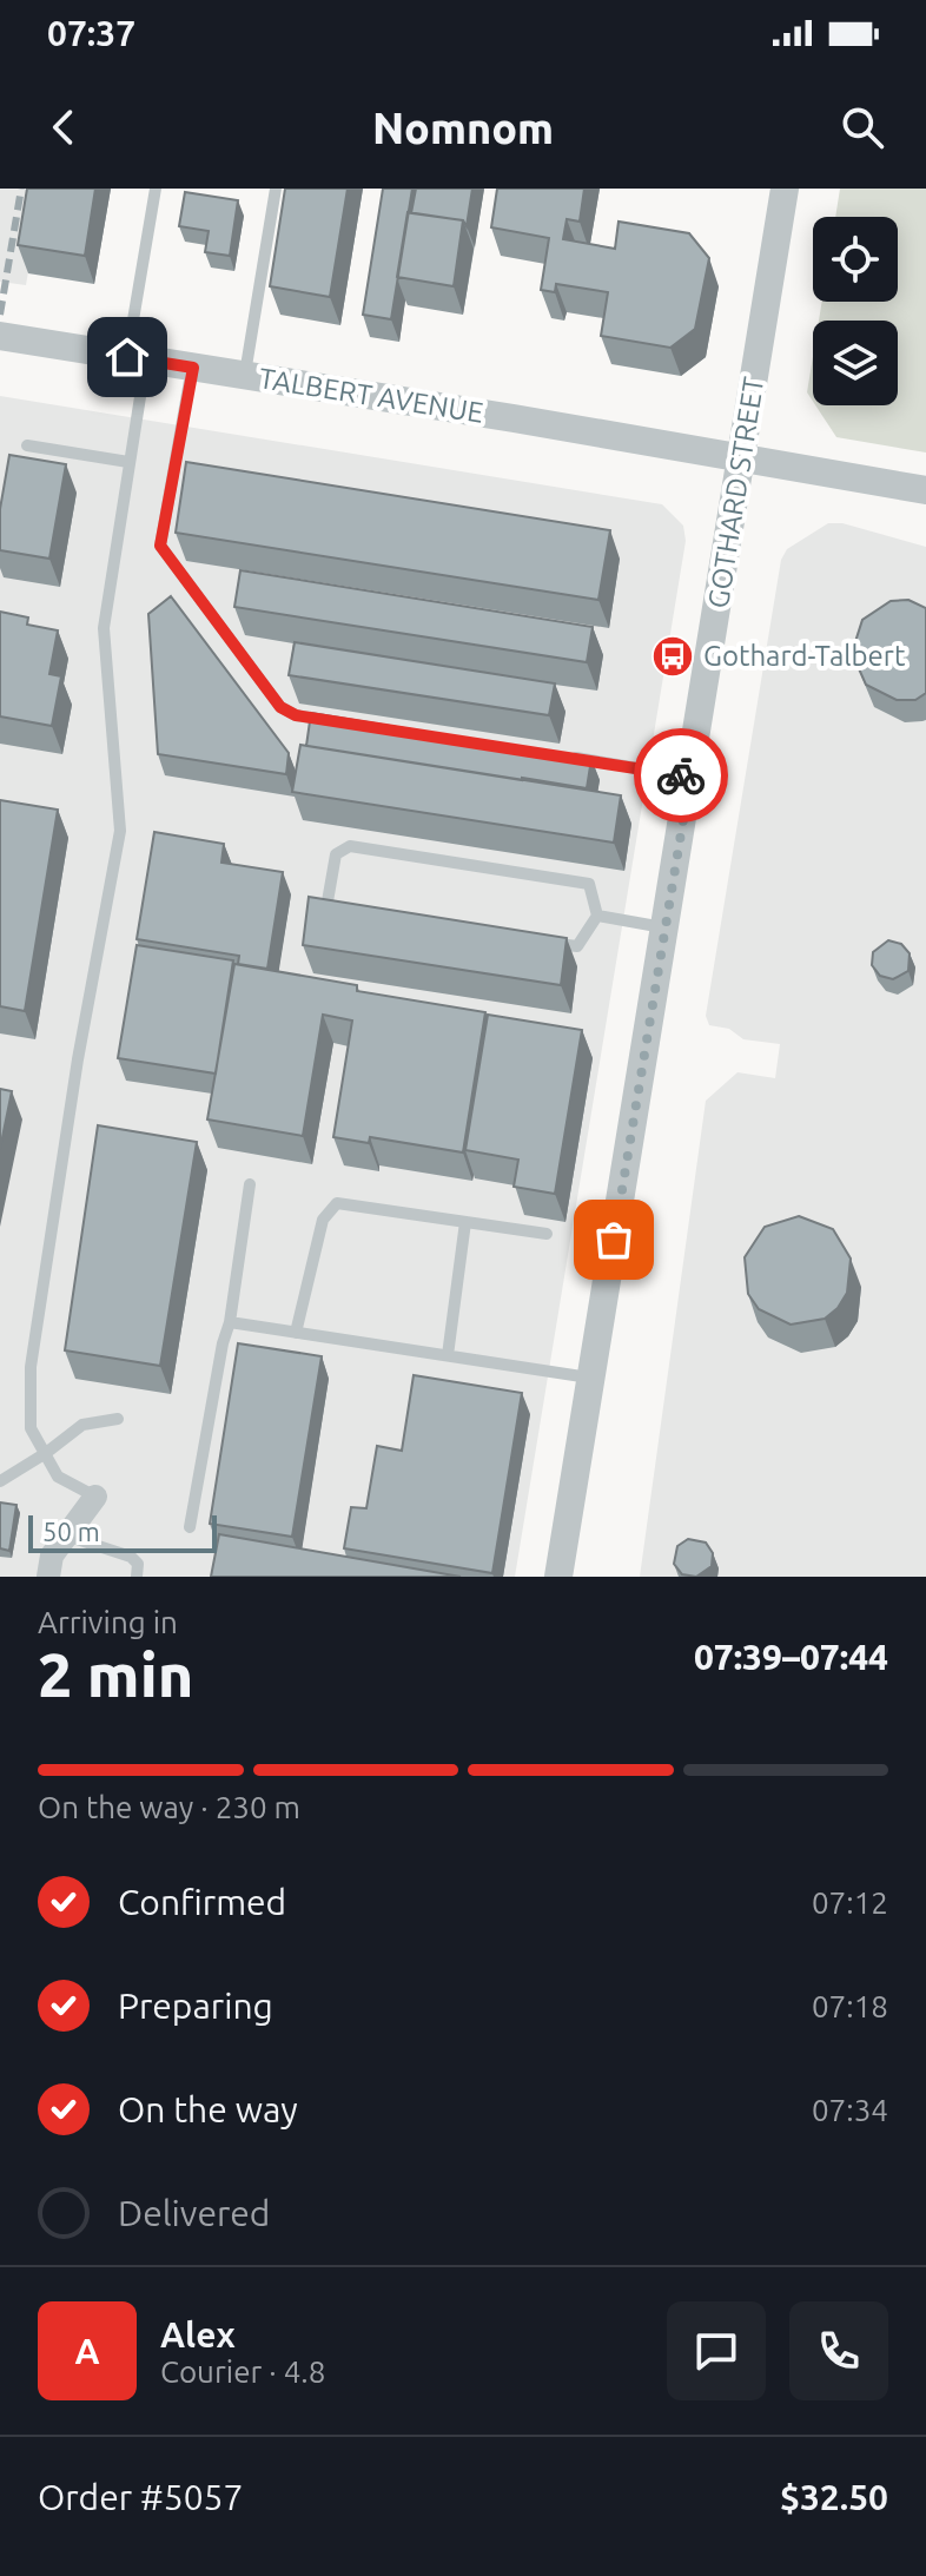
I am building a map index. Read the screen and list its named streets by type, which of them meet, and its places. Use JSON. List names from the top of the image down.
{
  "streets": {
    "street": ["TALBERT AVENUE", "GOTHARD STREET"]
  },
  "crossings": [
    ["TALBERT AVENUE", "GOTHARD STREET"]
  ],
  "places": {
    "bus stop": ["Gothard-Talbert"]
  },
  "scale_bar": "50 m",
  "page": {
    "status": "07:37",
    "header": "Nomnom",
    "scale": "50 m",
    "heading": ["2 min", "Arriving in", "07:39–07:44"],
    "panel": [
      "Alex",
      "Courier · 4.8",
      "Order #5057",
      "$32.50"
    ],
    "bar": "On the way · 230 m",
    "list": [
      ["Confirmed", "07:12"],
      ["Preparing", "07:18"],
      ["On the way", "07:34"],
      "Delivered"
    ],
    "round": "A"
  }
}
